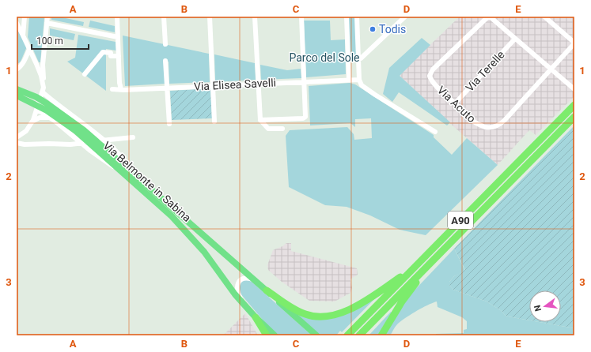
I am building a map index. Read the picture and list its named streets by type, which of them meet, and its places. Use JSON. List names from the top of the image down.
{
  "streets": {
    "highway": ["A90"],
    "main road": ["Via Belmonte in Sabina"],
    "street": ["Via Terelle", "Via Elisea Savelli", "Via Acuto"]
  },
  "crossings": [
    ["Via Terelle", "Via Acuto"]
  ],
  "parks": ["Parco del Sole"],
  "places": ["Todis"],
  "scale_bar": "100 m",
  "north": "left",
  "grid": {
    "columns": [
      "A",
      "B",
      "C",
      "D",
      "E"
    ],
    "rows": ["1", "2", "3"]
  }
}
